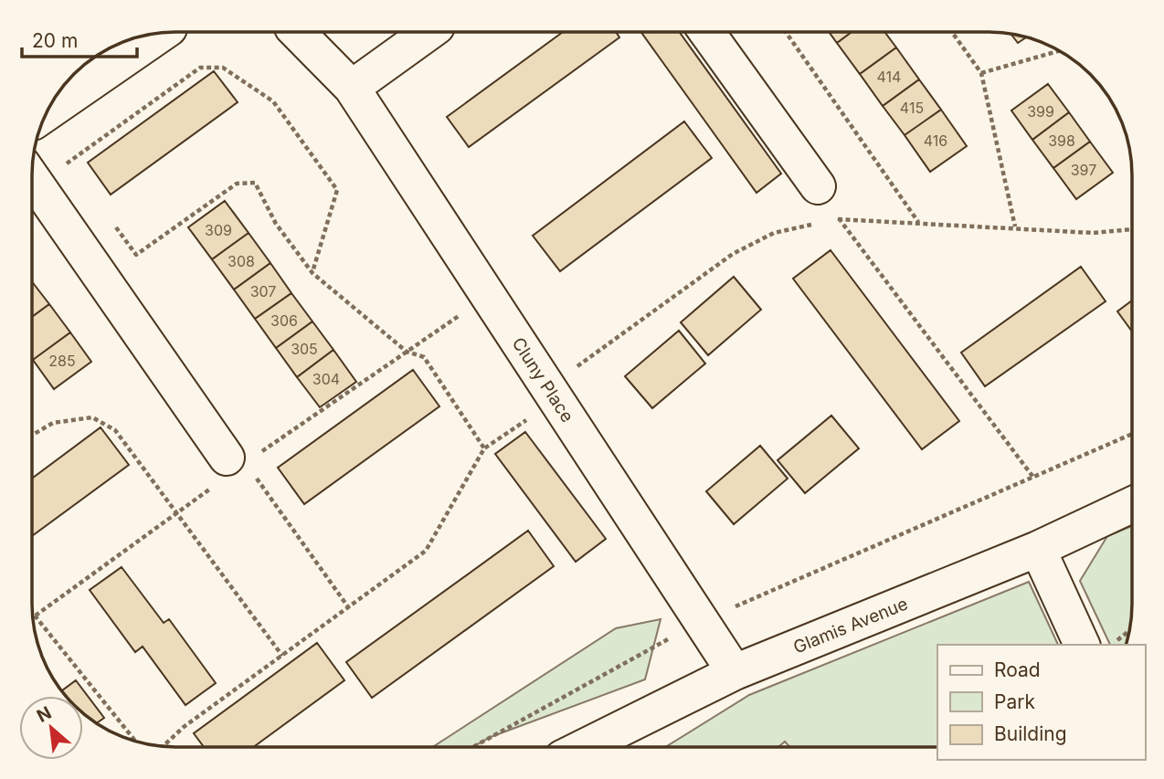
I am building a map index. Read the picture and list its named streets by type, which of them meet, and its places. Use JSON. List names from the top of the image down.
{
  "streets": {
    "street": ["Cluny Place", "Glamis Avenue"]
  },
  "crossings": [
    ["Cluny Place", "Glamis Avenue"]
  ],
  "house_numbers": [
    "414",
    "415",
    "399",
    "416",
    "398",
    "397",
    "309",
    "308",
    "307",
    "306",
    "305",
    "285",
    "304"
  ],
  "legend": ["Road", "Park", "Building"],
  "scale_bar": "20 m",
  "north": "top left"
}
